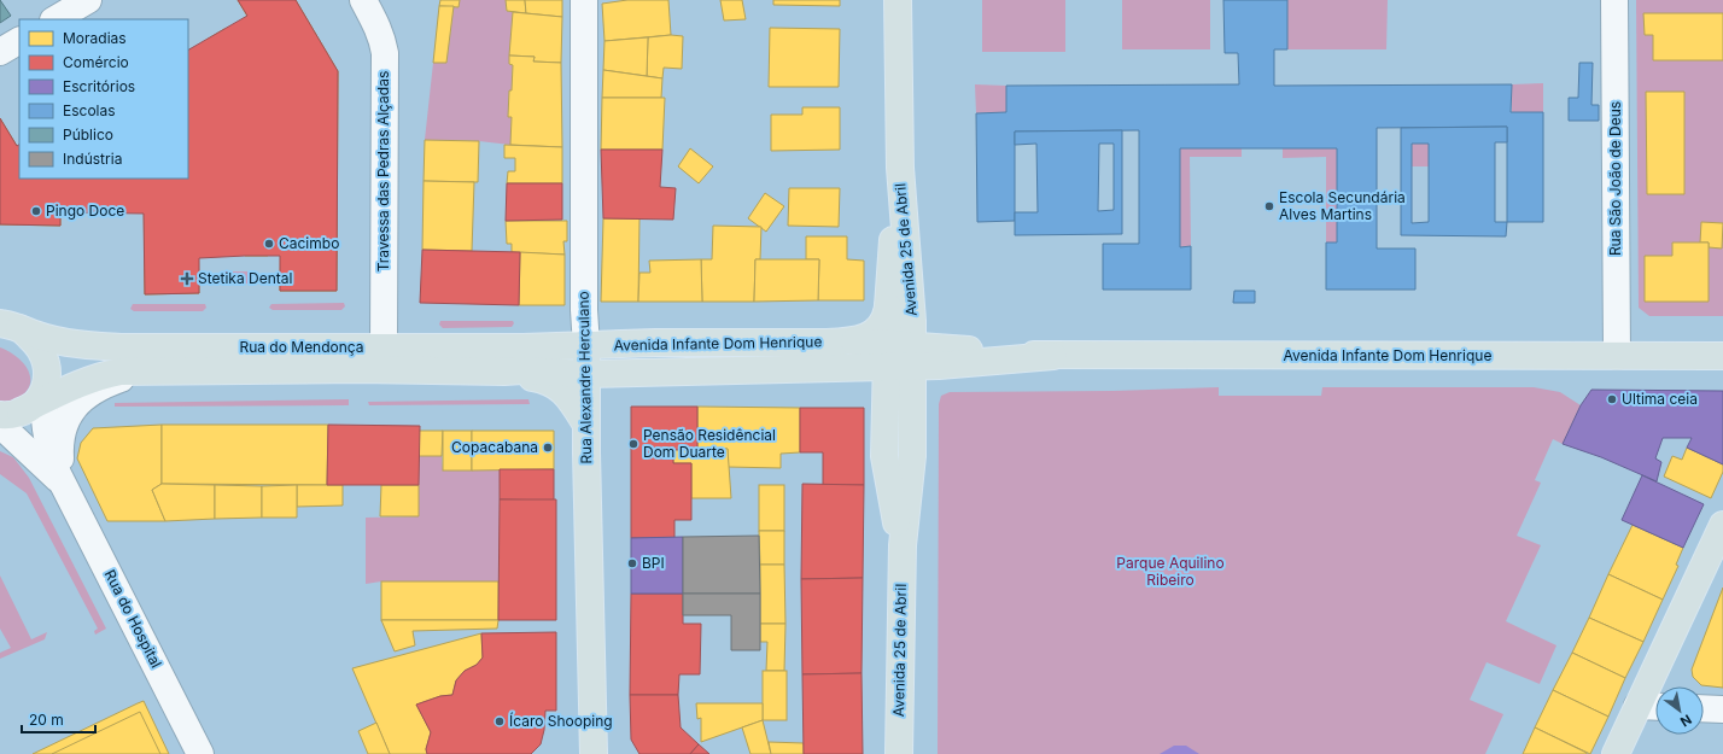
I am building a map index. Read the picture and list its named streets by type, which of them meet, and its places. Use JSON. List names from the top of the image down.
{
  "streets": {
    "main road": [
      "Avenida 25 de Abril",
      "Avenida Infante Dom Henrique",
      "Rua do Mendonça",
      "Rua Alexandre Herculano"
    ],
    "street": ["Travessa das Pedras Alçadas", "Rua São João de Deus", "Rua do Hospital"]
  },
  "crossings": [
    ["Travessa das Pedras Alçadas", "Rua do Mendonça"],
    ["Rua São João de Deus", "Avenida Infante Dom Henrique"],
    ["Avenida 25 de Abril", "Avenida Infante Dom Henrique"],
    ["Avenida Infante Dom Henrique", "Rua do Mendonça"],
    ["Avenida Infante Dom Henrique", "Rua Alexandre Herculano"],
    ["Rua do Mendonça", "Rua Alexandre Herculano"],
    ["Rua do Mendonça", "Rua do Hospital"]
  ],
  "parks": ["Parque Aquilino Ribeiro"],
  "places": {
    "other": [
      "Escola Secundária Alves Martins",
      "Pingo Doce",
      "Cacimbo",
      "Ultima ceia",
      "Pensão Residêncial Dom Duarte",
      "Copacabana",
      "BPI",
      "Ícaro Shooping"
    ],
    "health": ["Stetika Dental"]
  },
  "legend": [
    "Moradias",
    "Comércio",
    "Escritórios",
    "Escolas",
    "Público",
    "Indústria"
  ],
  "scale_bar": "20 m",
  "north": "bottom right"
}
